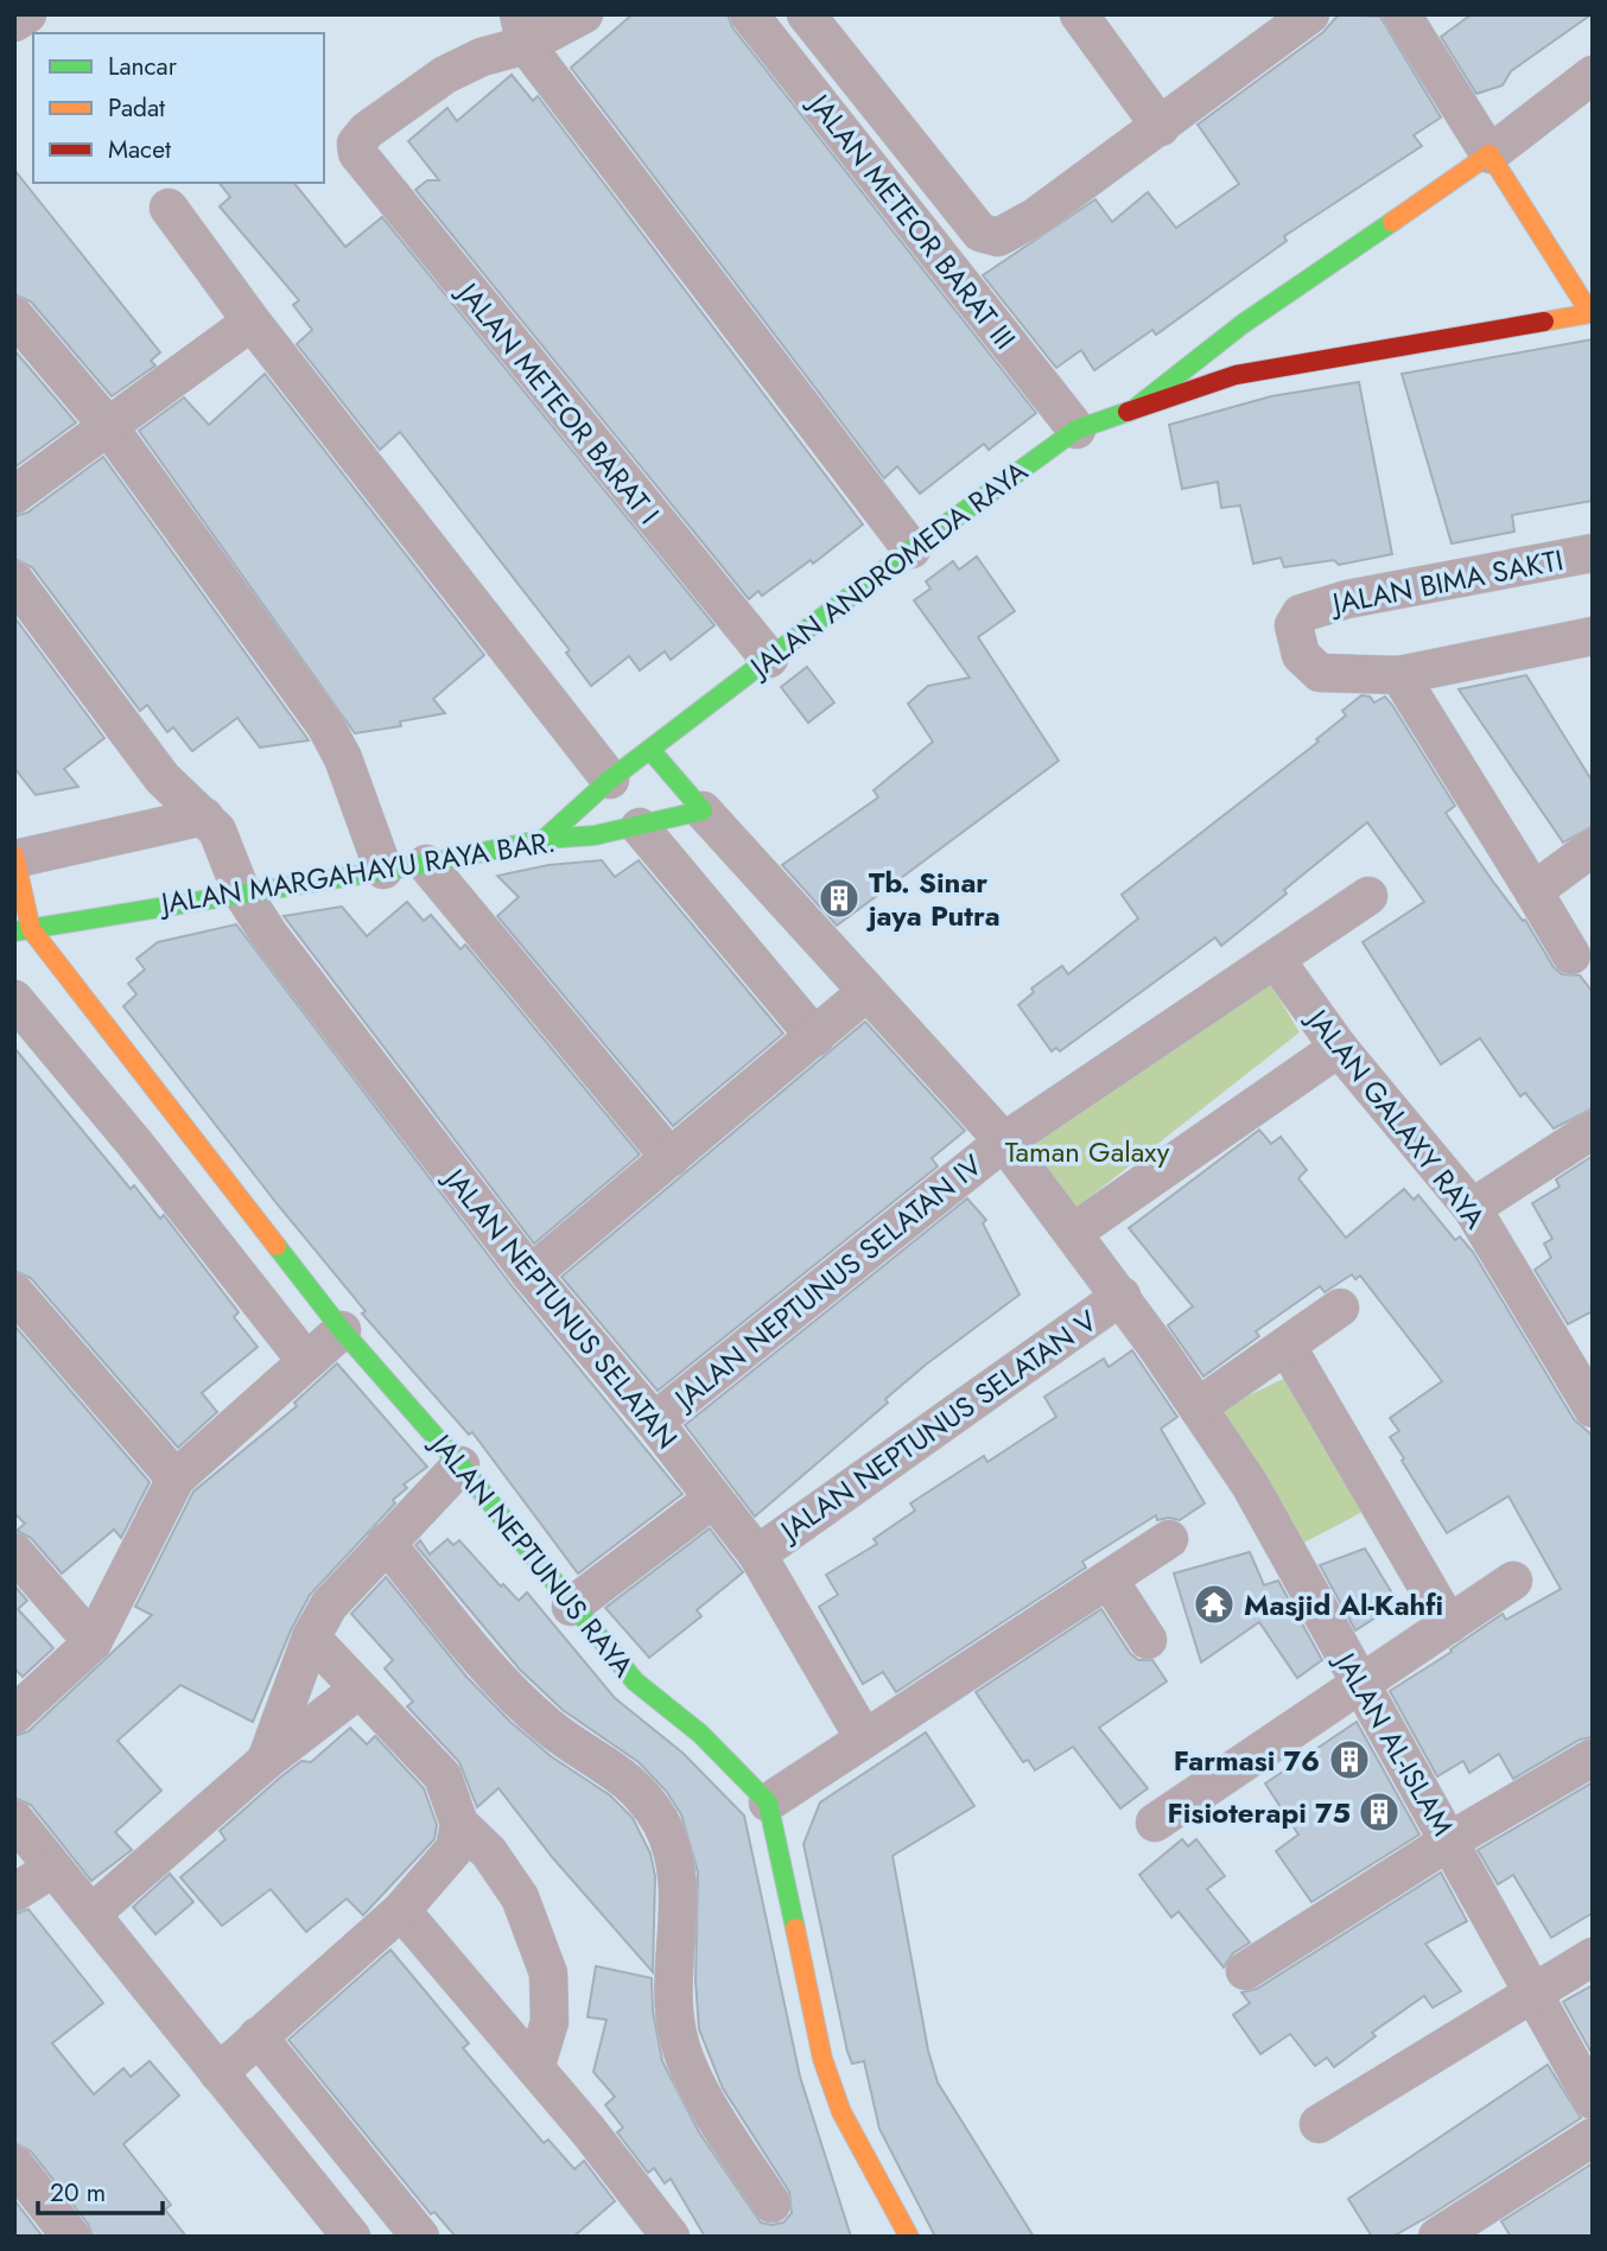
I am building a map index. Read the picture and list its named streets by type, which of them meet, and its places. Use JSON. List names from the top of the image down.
{
  "streets": {
    "street": [
      "JALAN METEOR BARAT III",
      "JALAN METEOR BARAT I",
      "JALAN ANDROMEDA RAYA",
      "JALAN BIMA SAKTI",
      "JALAN MARGAHAYU RAYA BAR.",
      "JALAN GALAXY RAYA",
      "JALAN NEPTUNUS SELATAN IV",
      "JALAN NEPTUNUS SELATAN",
      "JALAN NEPTUNUS SELATAN V",
      "JALAN NEPTUNUS RAYA",
      "JALAN AL-ISLAM"
    ]
  },
  "crossings": [
    ["JALAN METEOR BARAT III", "JALAN ANDROMEDA RAYA"],
    ["JALAN METEOR BARAT I", "JALAN ANDROMEDA RAYA"],
    ["JALAN ANDROMEDA RAYA", "JALAN MARGAHAYU RAYA BAR."],
    ["JALAN MARGAHAYU RAYA BAR.", "JALAN NEPTUNUS SELATAN"],
    ["JALAN MARGAHAYU RAYA BAR.", "JALAN NEPTUNUS RAYA"],
    ["JALAN MARGAHAYU RAYA BAR.", "JALAN AL-ISLAM"],
    ["JALAN NEPTUNUS SELATAN IV", "JALAN NEPTUNUS SELATAN"],
    ["JALAN NEPTUNUS SELATAN IV", "JALAN AL-ISLAM"],
    ["JALAN NEPTUNUS SELATAN", "JALAN NEPTUNUS SELATAN V"],
    ["JALAN NEPTUNUS SELATAN V", "JALAN AL-ISLAM"]
  ],
  "parks": ["Taman Galaxy"],
  "places": {
    "building": ["Tb. Sinar jaya Putra", "Farmasi 76", "Fisioterapi 75"],
    "temple": ["Masjid Al-Kahfi"]
  },
  "legend": ["Lancar", "Padat", "Macet"],
  "scale_bar": "20 m"
}
